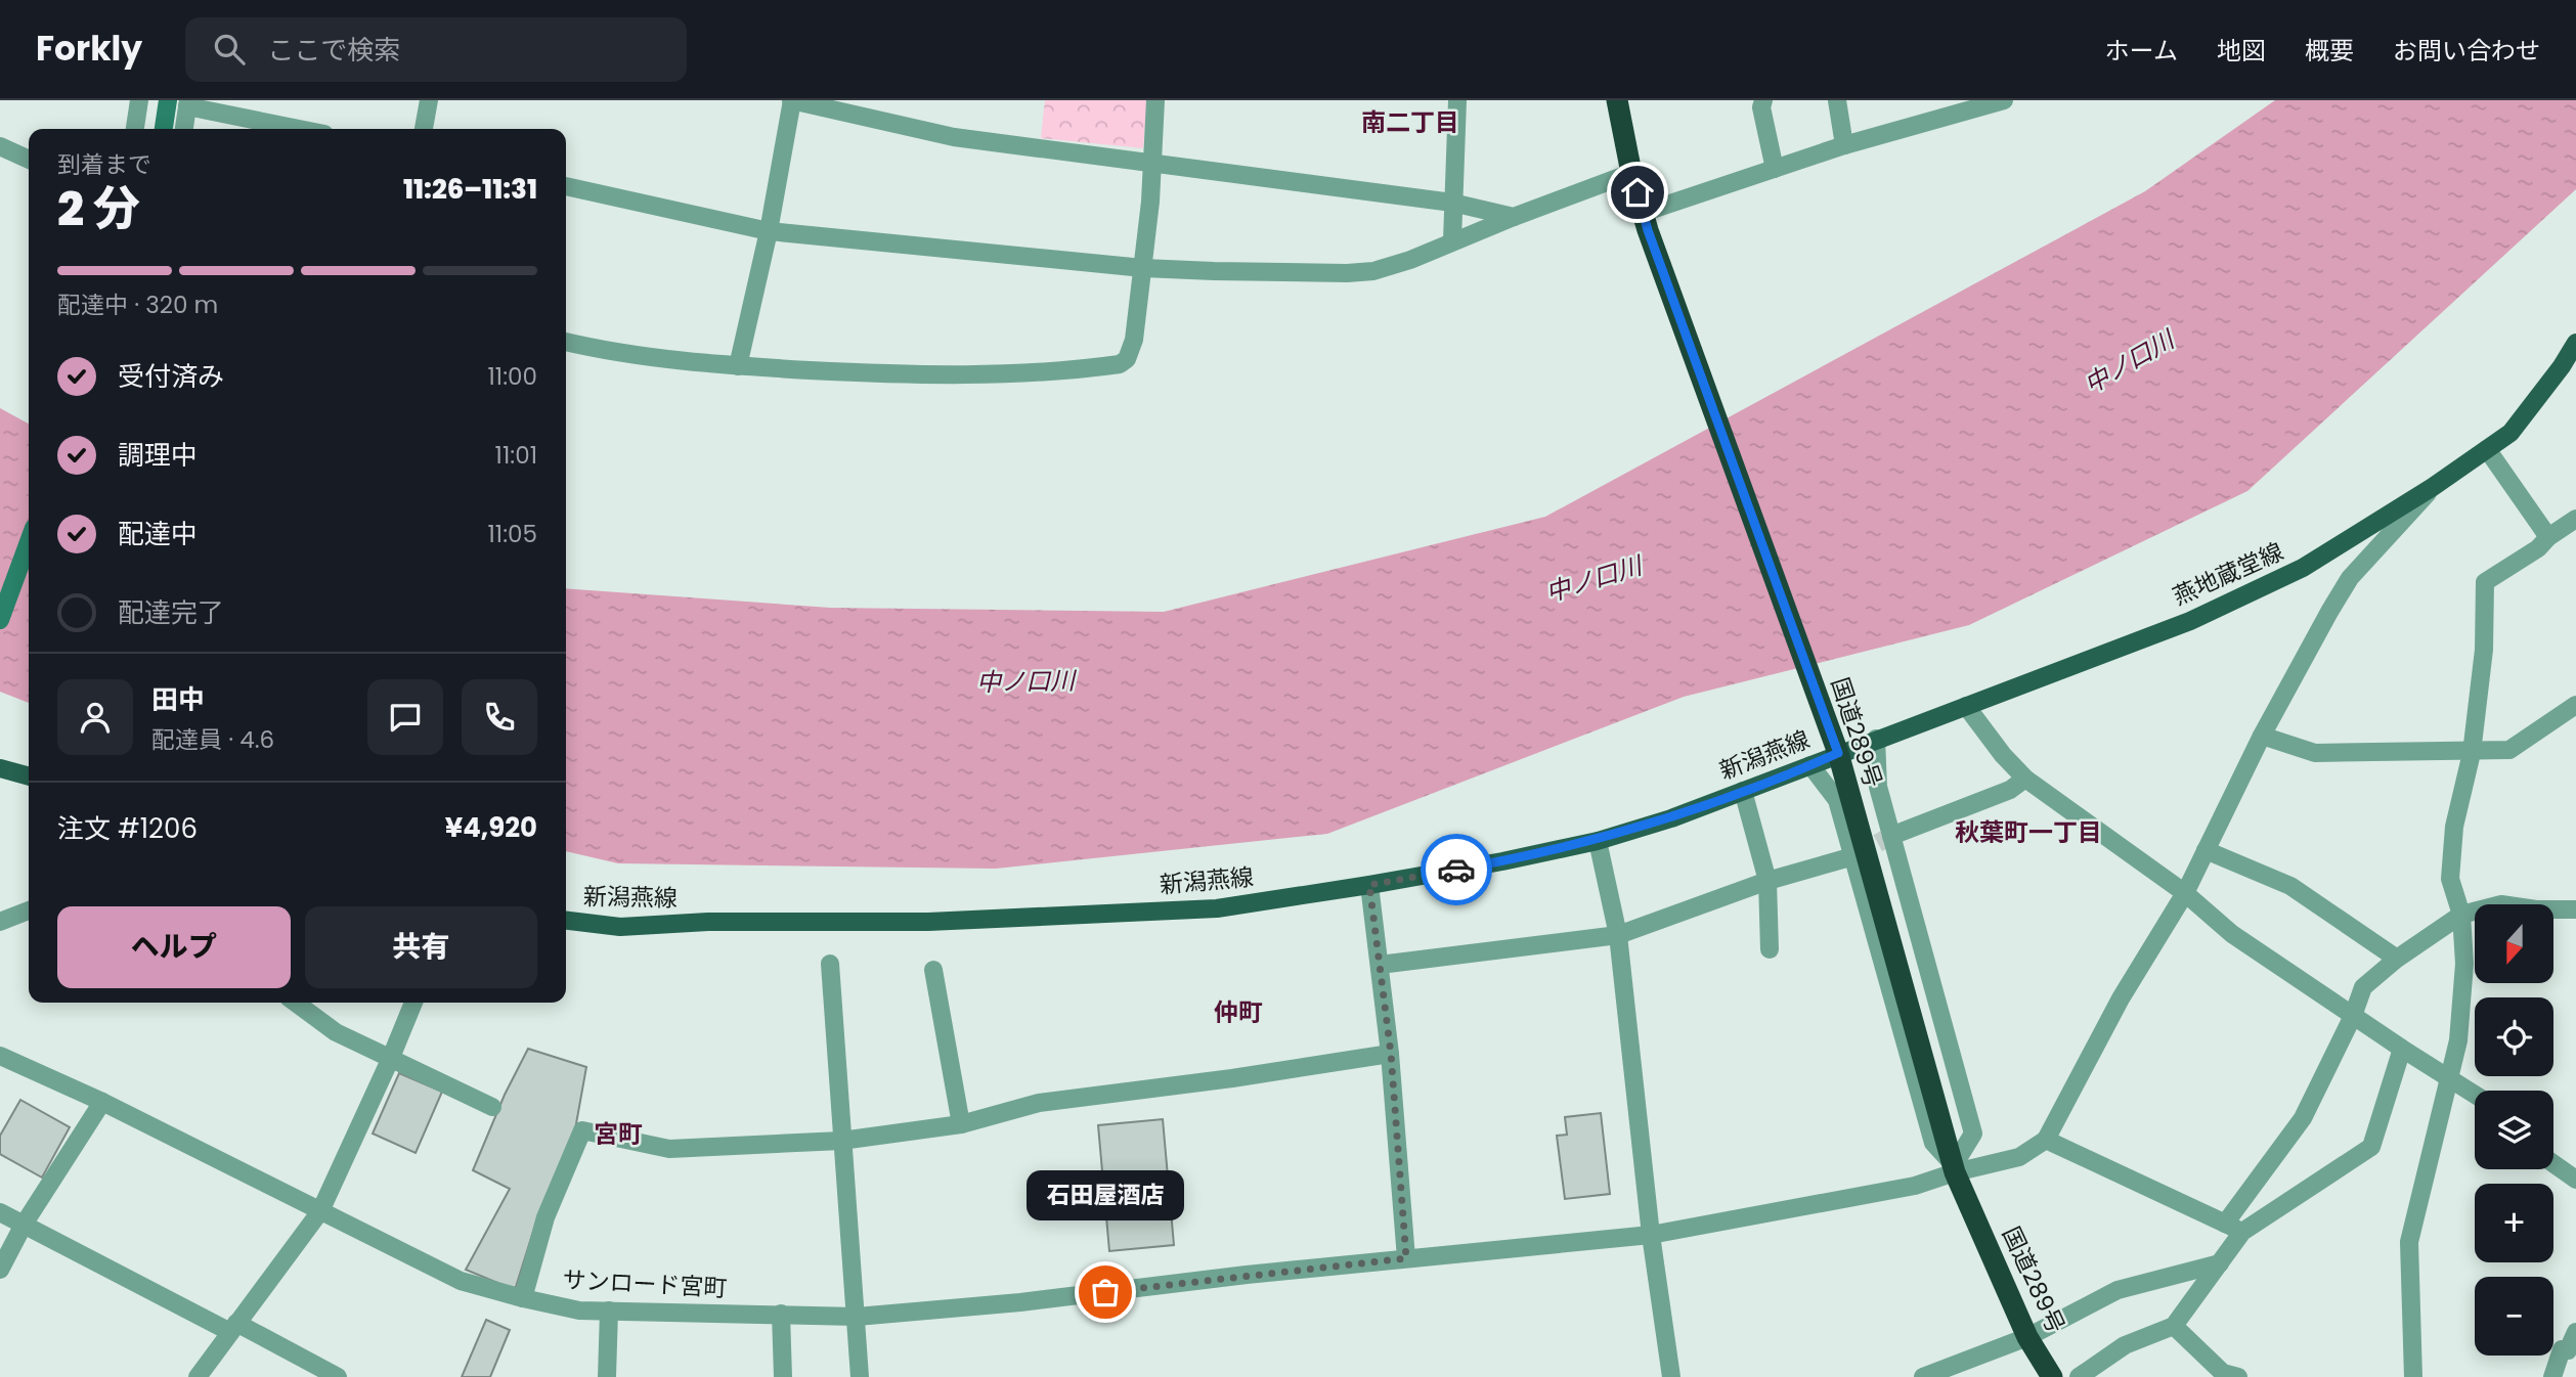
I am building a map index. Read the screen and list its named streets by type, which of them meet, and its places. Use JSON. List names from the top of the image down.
{
  "streets": {
    "highway": ["国道289号"],
    "main road": ["燕地蔵堂線", "新潟燕線"],
    "street": ["サンロード宮町"]
  },
  "crossings": [
    ["燕地蔵堂線", "国道289号"],
    ["燕地蔵堂線", "新潟燕線"],
    ["国道289号", "新潟燕線"],
    ["国道289号", "サンロード宮町"]
  ],
  "districts": [
    "南二丁目",
    "秋葉町一丁目",
    "仲町",
    "宮町"
  ],
  "water": ["中ノ口川"],
  "places": ["石田屋酒店"],
  "north": "bottom",
  "page": {
    "header": "Forkly",
    "search": "ここで検索",
    "nav": [
      "ホーム",
      "地図",
      "概要",
      "お問い合わせ"
    ],
    "heading": ["2 分", "到着まで", "11:26–11:31"],
    "panel": [
      "田中",
      "配達員 · 4.6",
      "注文 #1206",
      "¥4,920"
    ],
    "bar": "配達中 · 320 m",
    "list": [
      ["受付済み", "11:00"],
      ["調理中", "11:01"],
      ["配達中", "11:05"],
      "配達完了"
    ],
    "buttons": ["ヘルプ", "共有"],
    "map_buttons": ["+", "−"],
    "bubble": "石田屋酒店"
  }
}
